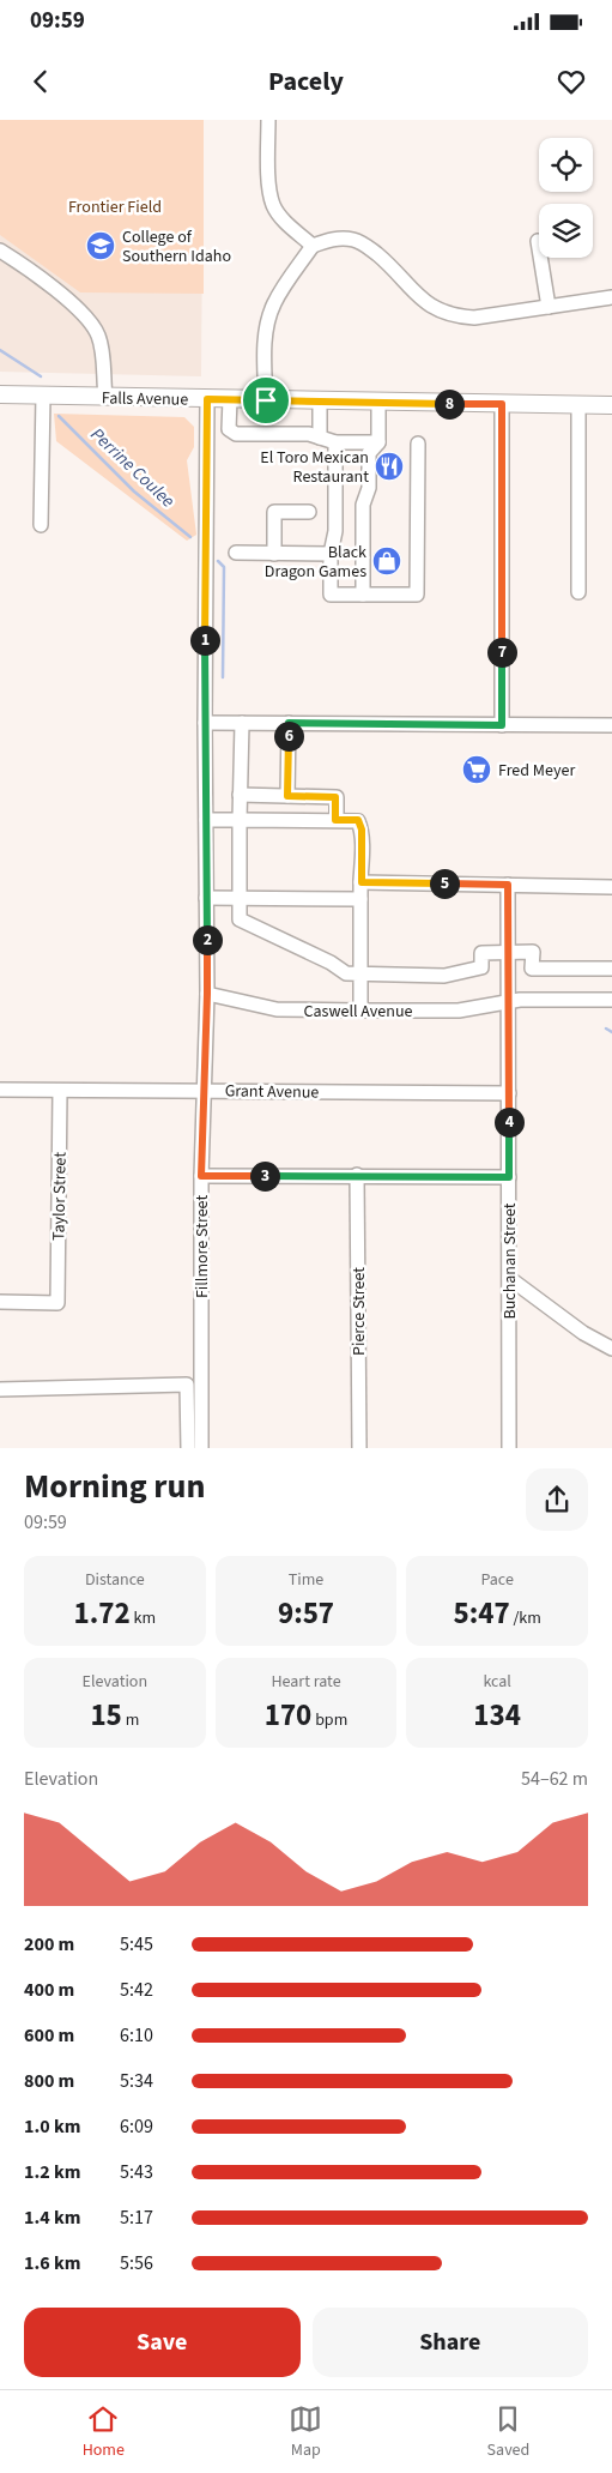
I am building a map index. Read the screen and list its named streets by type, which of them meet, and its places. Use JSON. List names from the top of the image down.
{
  "streets": {
    "main road": ["Falls Avenue"],
    "street": [
      "Caswell Avenue",
      "Grant Avenue",
      "Taylor Street",
      "Fillmore Street",
      "Buchanan Street",
      "Pierce Street"
    ]
  },
  "crossings": [
    ["Falls Avenue", "Fillmore Street"],
    ["Caswell Avenue", "Fillmore Street"],
    ["Caswell Avenue", "Buchanan Street"],
    ["Grant Avenue", "Taylor Street"],
    ["Grant Avenue", "Fillmore Street"],
    ["Grant Avenue", "Buchanan Street"]
  ],
  "water": ["Perrine Coulee"],
  "parks": ["Frontier Field"],
  "places": {
    "school or university": ["College of Southern Idaho"],
    "restaurant": ["El Toro Mexican Restaurant"],
    "shop": ["Black Dragon Games"],
    "supermarket": ["Fred Meyer"]
  },
  "page": {
    "status": "09:59",
    "header": "Pacely",
    "pins": [
      "8",
      "1",
      "7",
      "6",
      "5",
      "2",
      "4",
      "3"
    ],
    "heading": ["Morning run", "09:59"],
    "stats": [
      ["Distance", "1.72 km"],
      ["Time", "9:57"],
      ["Pace", "5:47 /km"],
      ["Elevation", "15 m"],
      ["Heart rate", "170 bpm"],
      ["kcal", "134"]
    ],
    "chart": ["Elevation", "54–62 m"],
    "list": [
      {
        "name": "200 m",
        "note": "5:45"
      },
      {
        "name": "400 m",
        "note": "5:42"
      },
      {
        "name": "600 m",
        "note": "6:10"
      },
      {
        "name": "800 m",
        "note": "5:34"
      },
      {
        "name": "1.0 km",
        "note": "6:09"
      },
      {
        "name": "1.2 km",
        "note": "5:43"
      },
      {
        "name": "1.4 km",
        "note": "5:17"
      },
      {
        "name": "1.6 km",
        "note": "5:56"
      }
    ],
    "buttons": ["Save", "Share"],
    "tabs": ["Home", "Map", "Saved"]
  }
}
